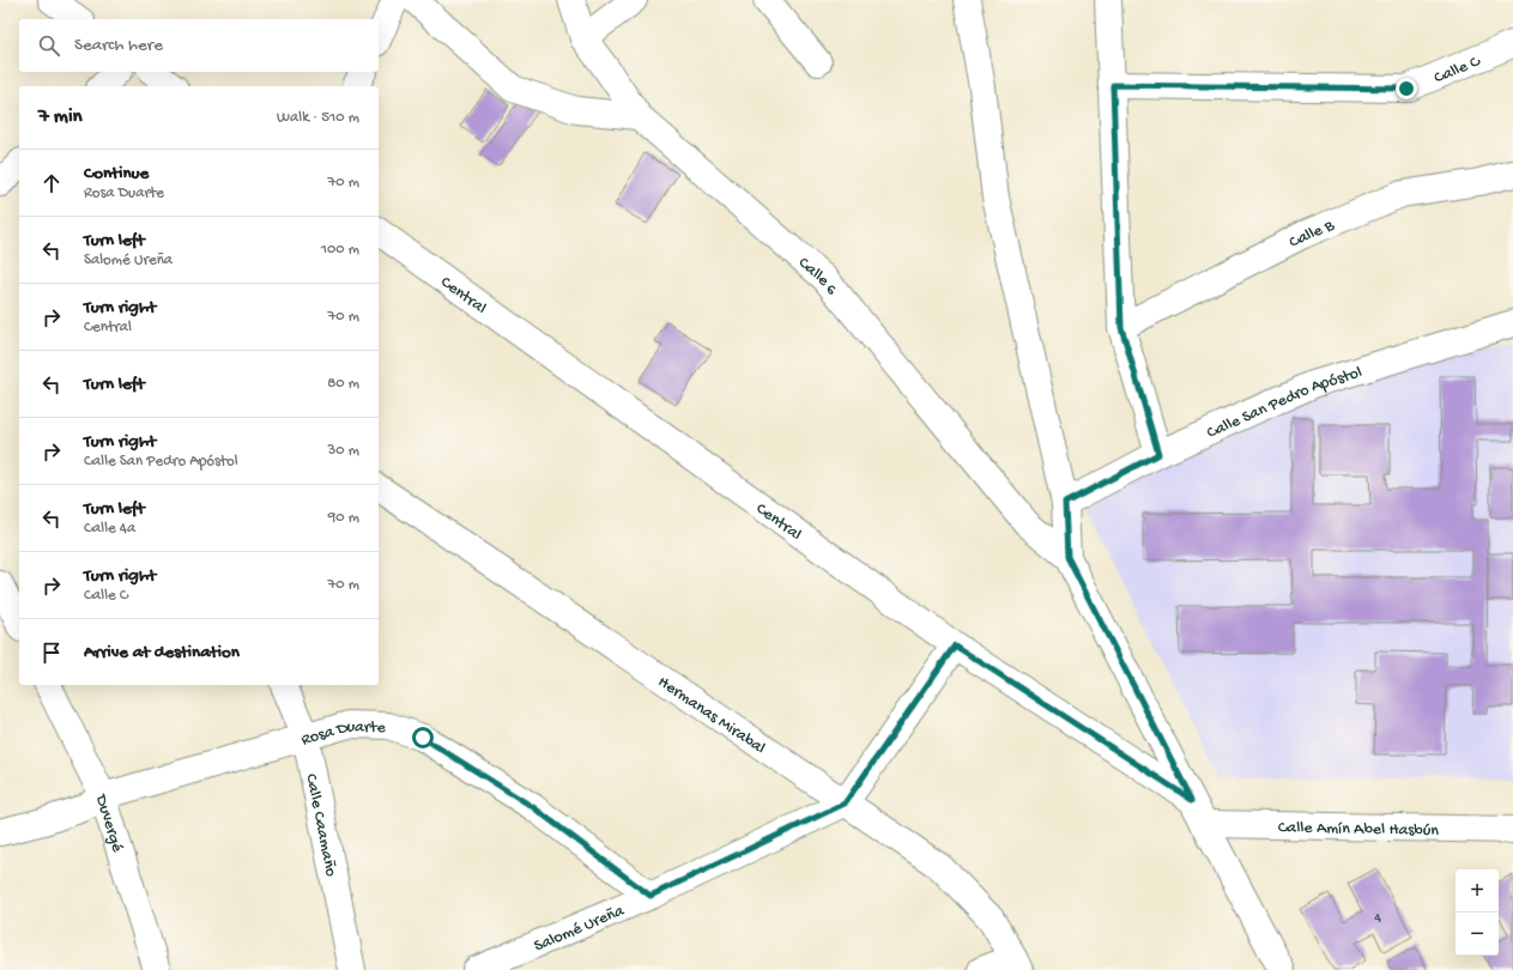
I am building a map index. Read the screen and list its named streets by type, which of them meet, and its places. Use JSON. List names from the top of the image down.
{
  "streets": {
    "street": [
      "Calle C",
      "Calle B",
      "Calle 6",
      "Central",
      "Calle San Pedro Apóstol",
      "Hermanas Mirabal",
      "Rosa Duarte",
      "Duvergé",
      "Calle Caamaño",
      "Calle Amín Abel Hasbún",
      "Salomé Ureña"
    ]
  },
  "crossings": [
    ["Central", "Salomé Ureña"],
    ["Hermanas Mirabal", "Salomé Ureña"],
    ["Rosa Duarte", "Duvergé"],
    ["Rosa Duarte", "Calle Caamaño"],
    ["Rosa Duarte", "Salomé Ureña"]
  ],
  "house_numbers": ["4"],
  "page": {
    "search": "Search here",
    "heading": ["7 min", "Walk · 510 m"],
    "list": [
      ["Continue", "Rosa Duarte", "70 m"],
      ["Turn left", "Salomé Ureña", "100 m"],
      ["Turn right", "Central", "70 m"],
      ["Turn left", "80 m"],
      ["Turn right", "Calle San Pedro Apóstol", "30 m"],
      ["Turn left", "Calle 4a", "90 m"],
      ["Turn right", "Calle C", "70 m"],
      "Arrive at destination"
    ],
    "map_buttons": ["+", "−"]
  }
}
